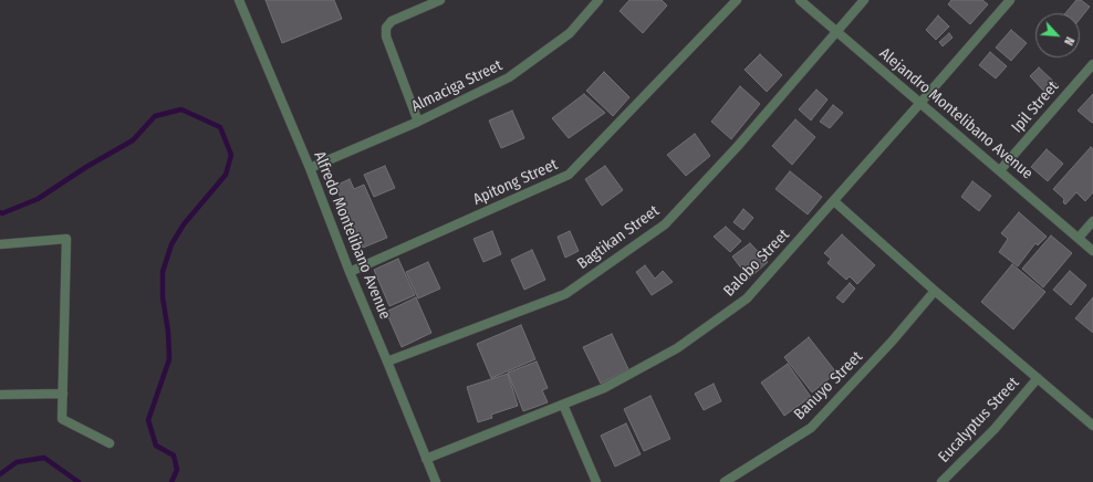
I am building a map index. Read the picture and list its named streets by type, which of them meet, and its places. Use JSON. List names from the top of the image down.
{
  "streets": {
    "street": [
      "Almaciga Street",
      "Ipil Street",
      "Alejandro Montelibano Avenue",
      "Apitong Street",
      "Alfredo Montelibano Avenue",
      "Bagtikan Street",
      "Balobo Street",
      "Banuyo Street",
      "Eucalyptus Street"
    ]
  },
  "crossings": [
    ["Almaciga Street", "Alfredo Montelibano Avenue"],
    ["Ipil Street", "Alejandro Montelibano Avenue"],
    ["Alejandro Montelibano Avenue", "Bagtikan Street"],
    ["Alejandro Montelibano Avenue", "Balobo Street"],
    ["Apitong Street", "Alfredo Montelibano Avenue"],
    ["Alfredo Montelibano Avenue", "Bagtikan Street"],
    ["Alfredo Montelibano Avenue", "Balobo Street"]
  ],
  "north": "bottom right"
}
